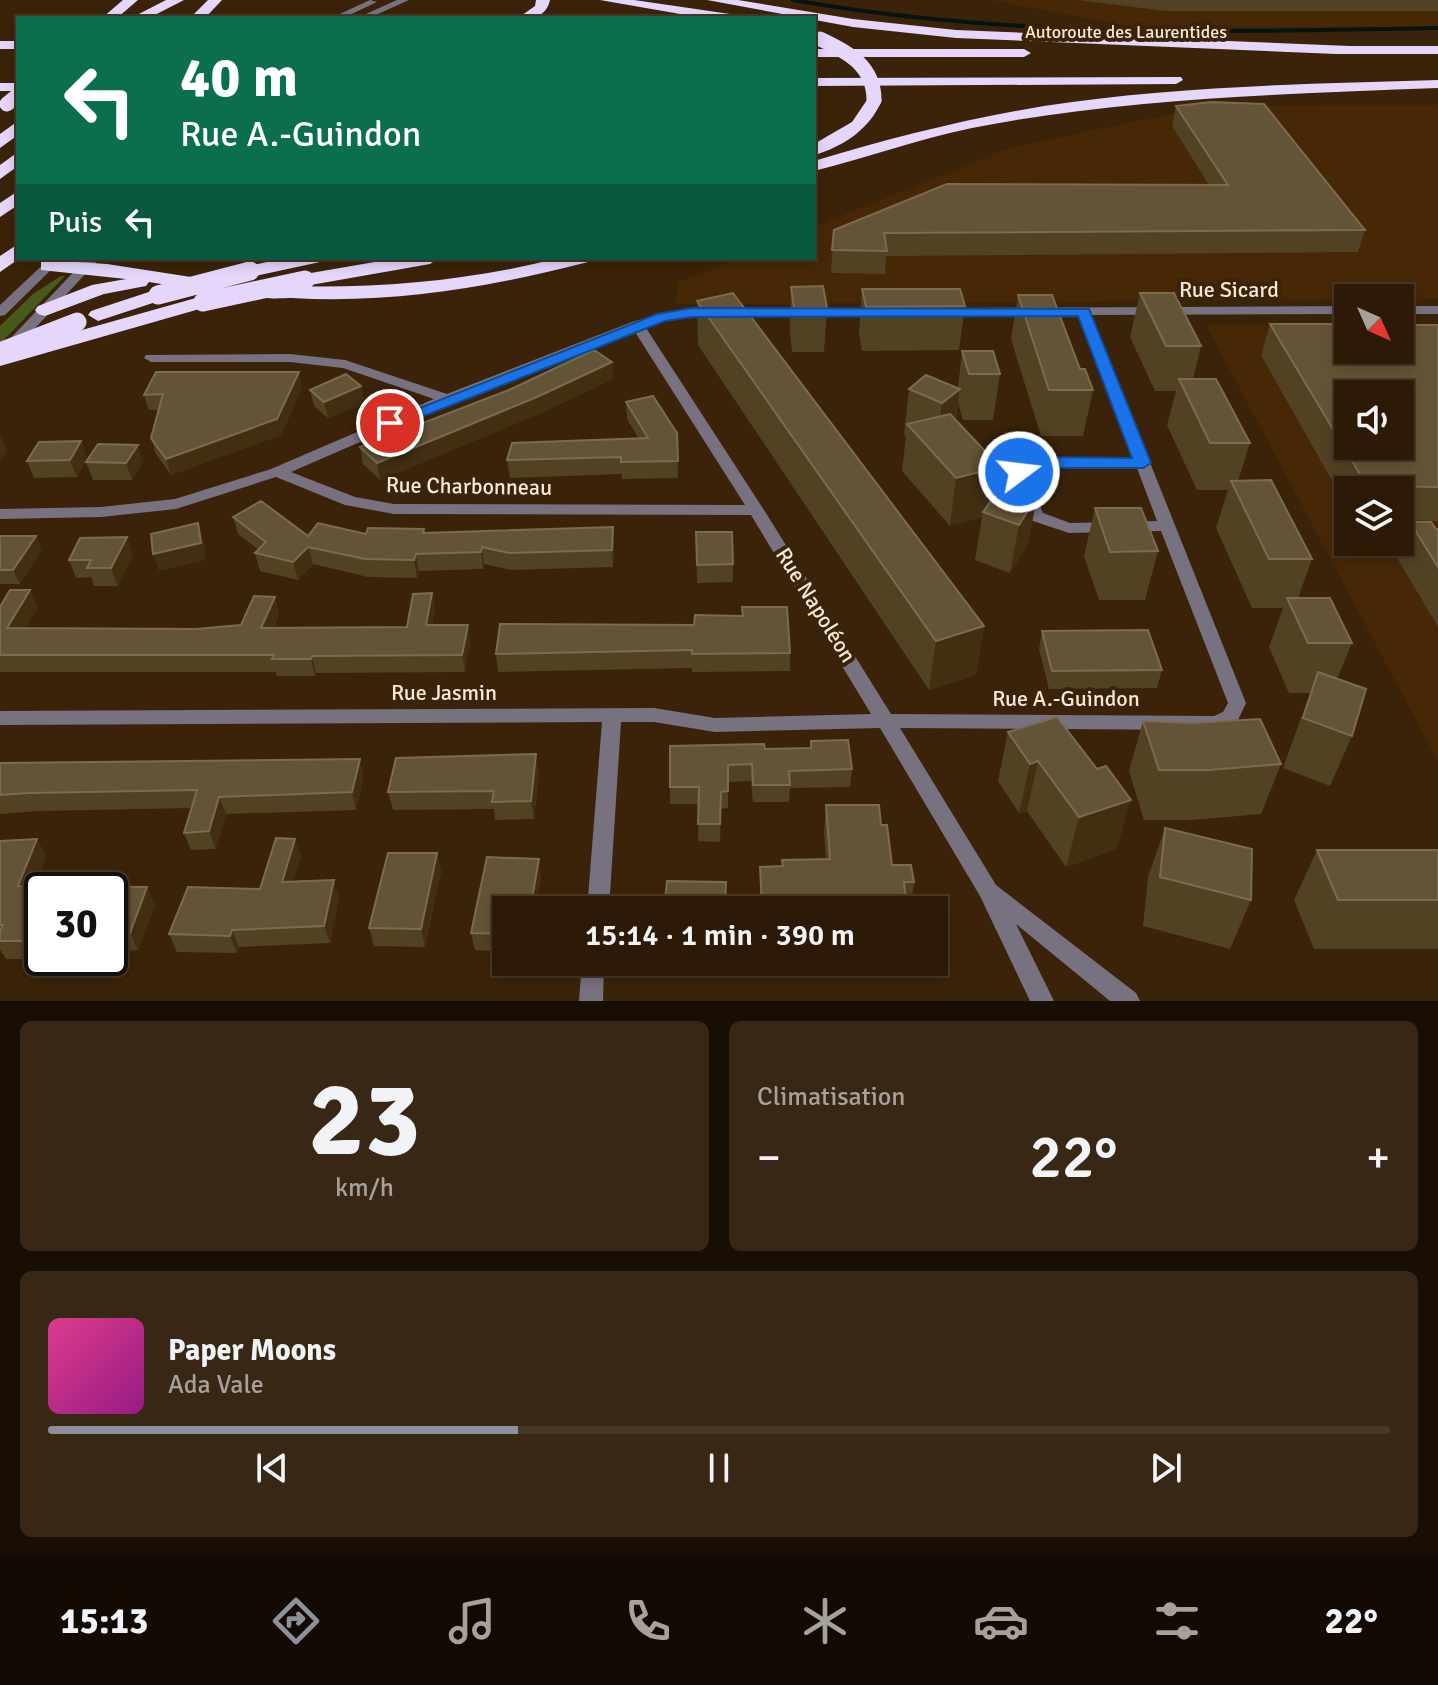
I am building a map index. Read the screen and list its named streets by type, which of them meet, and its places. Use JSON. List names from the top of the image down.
{
  "streets": {
    "highway": ["Autoroute des Laurentides"],
    "street": [
      "Rue Sicard",
      "Rue Charbonneau",
      "Rue Napoléon",
      "Rue Jasmin",
      "Rue A.-Guindon"
    ]
  },
  "crossings": [
    ["Rue Sicard", "Rue A.-Guindon"],
    ["Rue Charbonneau", "Rue Napoléon"],
    ["Rue Napoléon", "Rue Jasmin"],
    ["Rue Napoléon", "Rue A.-Guindon"],
    ["Rue Jasmin", "Rue A.-Guindon"]
  ],
  "north": "bottom right",
  "page": {
    "turn": ["40 m", "Rue A.-Guindon"],
    "then": "Puis",
    "limit": "30",
    "trip": "15:14 · 1 min · 390 m",
    "tile": [
      ["23", "km/h"],
      "Climatisation"
    ],
    "heat": ["−", "22°", "+"],
    "song": ["Paper Moons", "Ada Vale"],
    "tabs": ["15:13", "22°"]
  }
}
